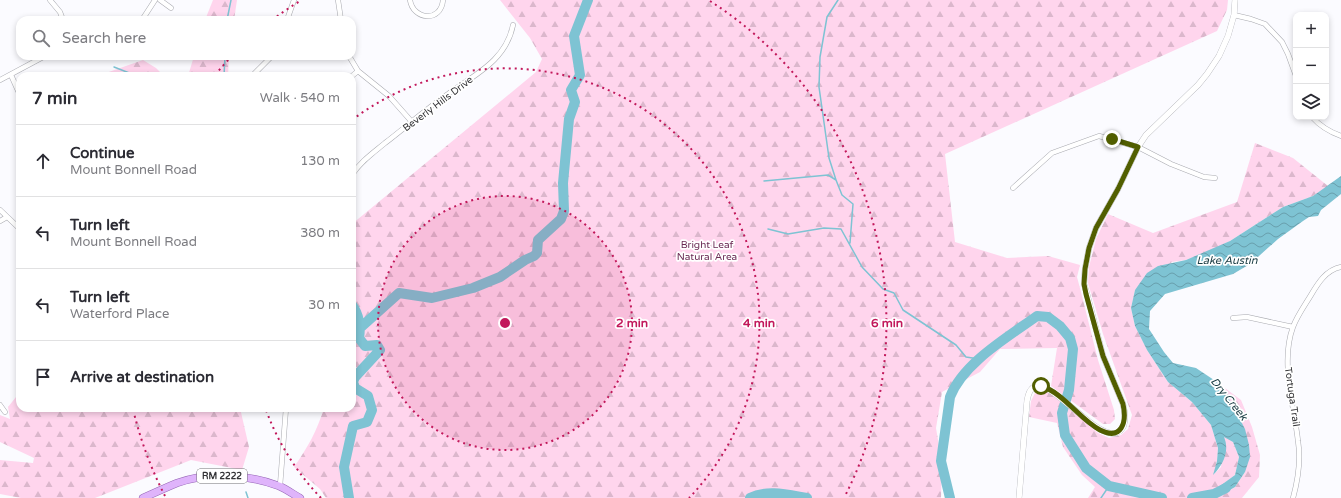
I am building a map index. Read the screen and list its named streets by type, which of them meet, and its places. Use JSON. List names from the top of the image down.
{
  "streets": {
    "main road": ["RM 2222"],
    "street": ["Beverly Hills Drive", "Tortuga Trail"]
  },
  "water": ["Lake Austin", "Dry Creek"],
  "parks": ["Bright Leaf Natural Area"],
  "page": {
    "map_buttons": ["+", "−"],
    "search": "Search here",
    "heading": ["7 min", "Walk · 540 m"],
    "list": [
      ["Continue", "Mount Bonnell Road", "130 m"],
      ["Turn left", "Mount Bonnell Road", "380 m"],
      ["Turn left", "Waterford Place", "30 m"],
      "Arrive at destination"
    ]
  },
  "rings": ["2 min", "4 min", "6 min"]
}
